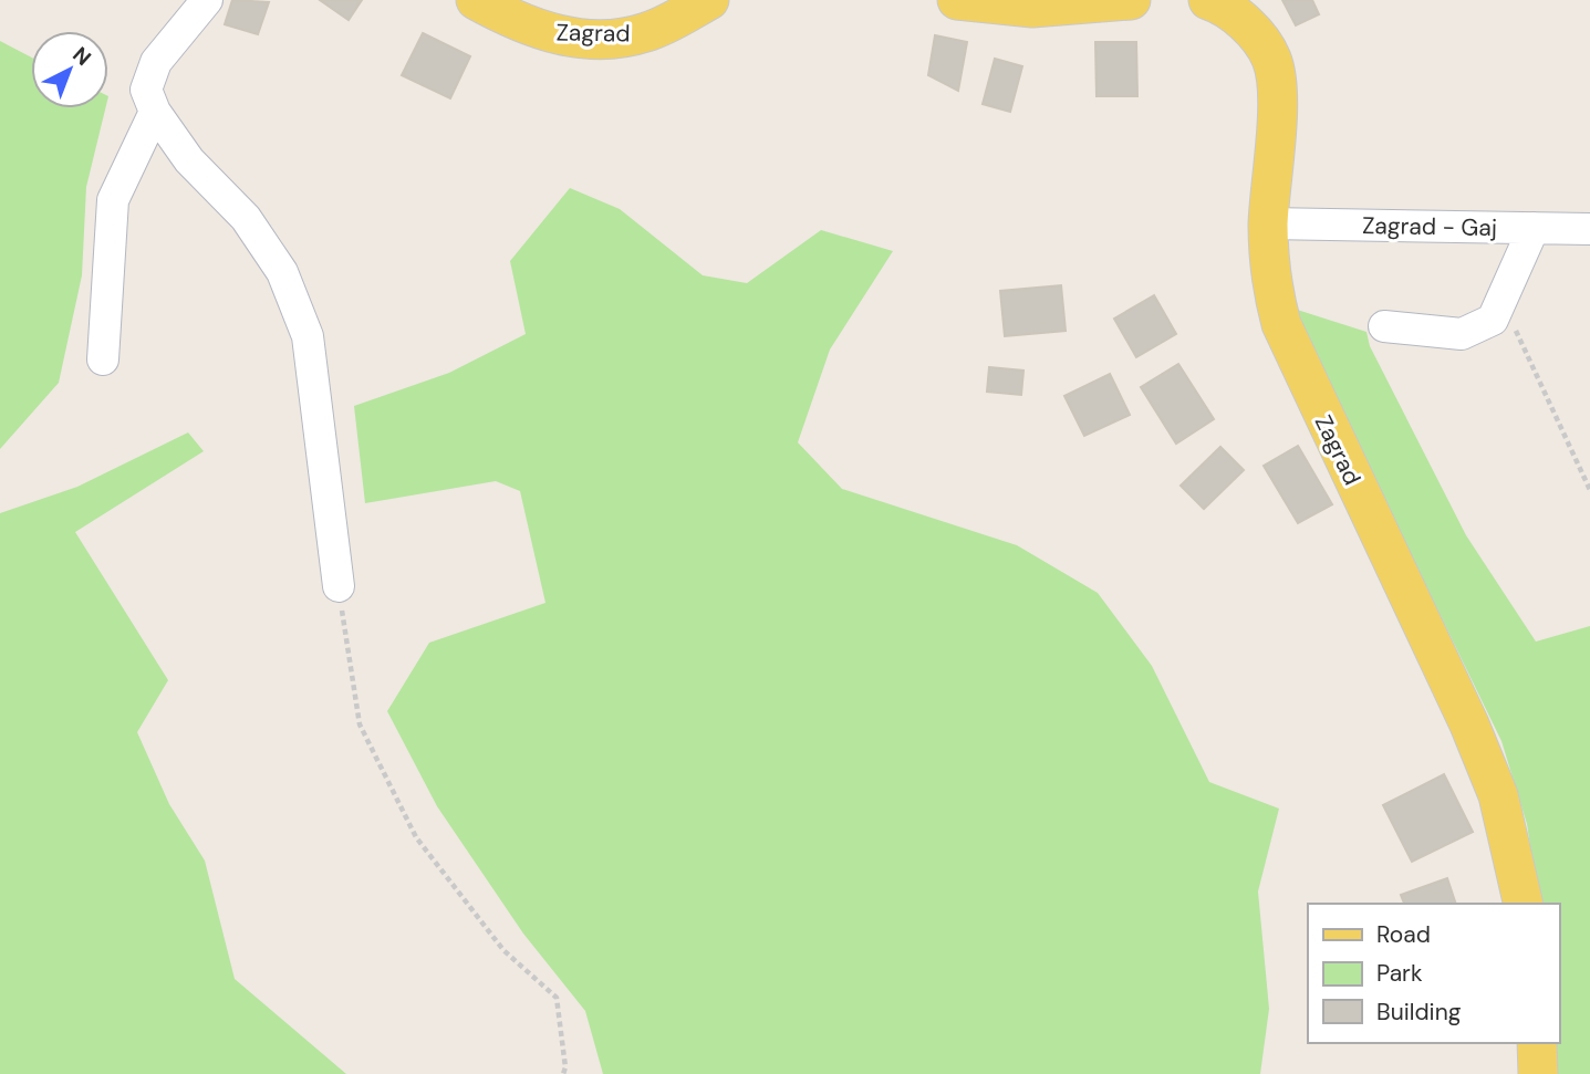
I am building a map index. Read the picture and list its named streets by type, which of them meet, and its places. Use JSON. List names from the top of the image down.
{
  "streets": {
    "main road": ["Zagrad"],
    "street": ["Zagrad - Gaj"]
  },
  "crossings": [
    ["Zagrad", "Zagrad - Gaj"]
  ],
  "legend": ["Road", "Park", "Building"],
  "north": "top right"
}
